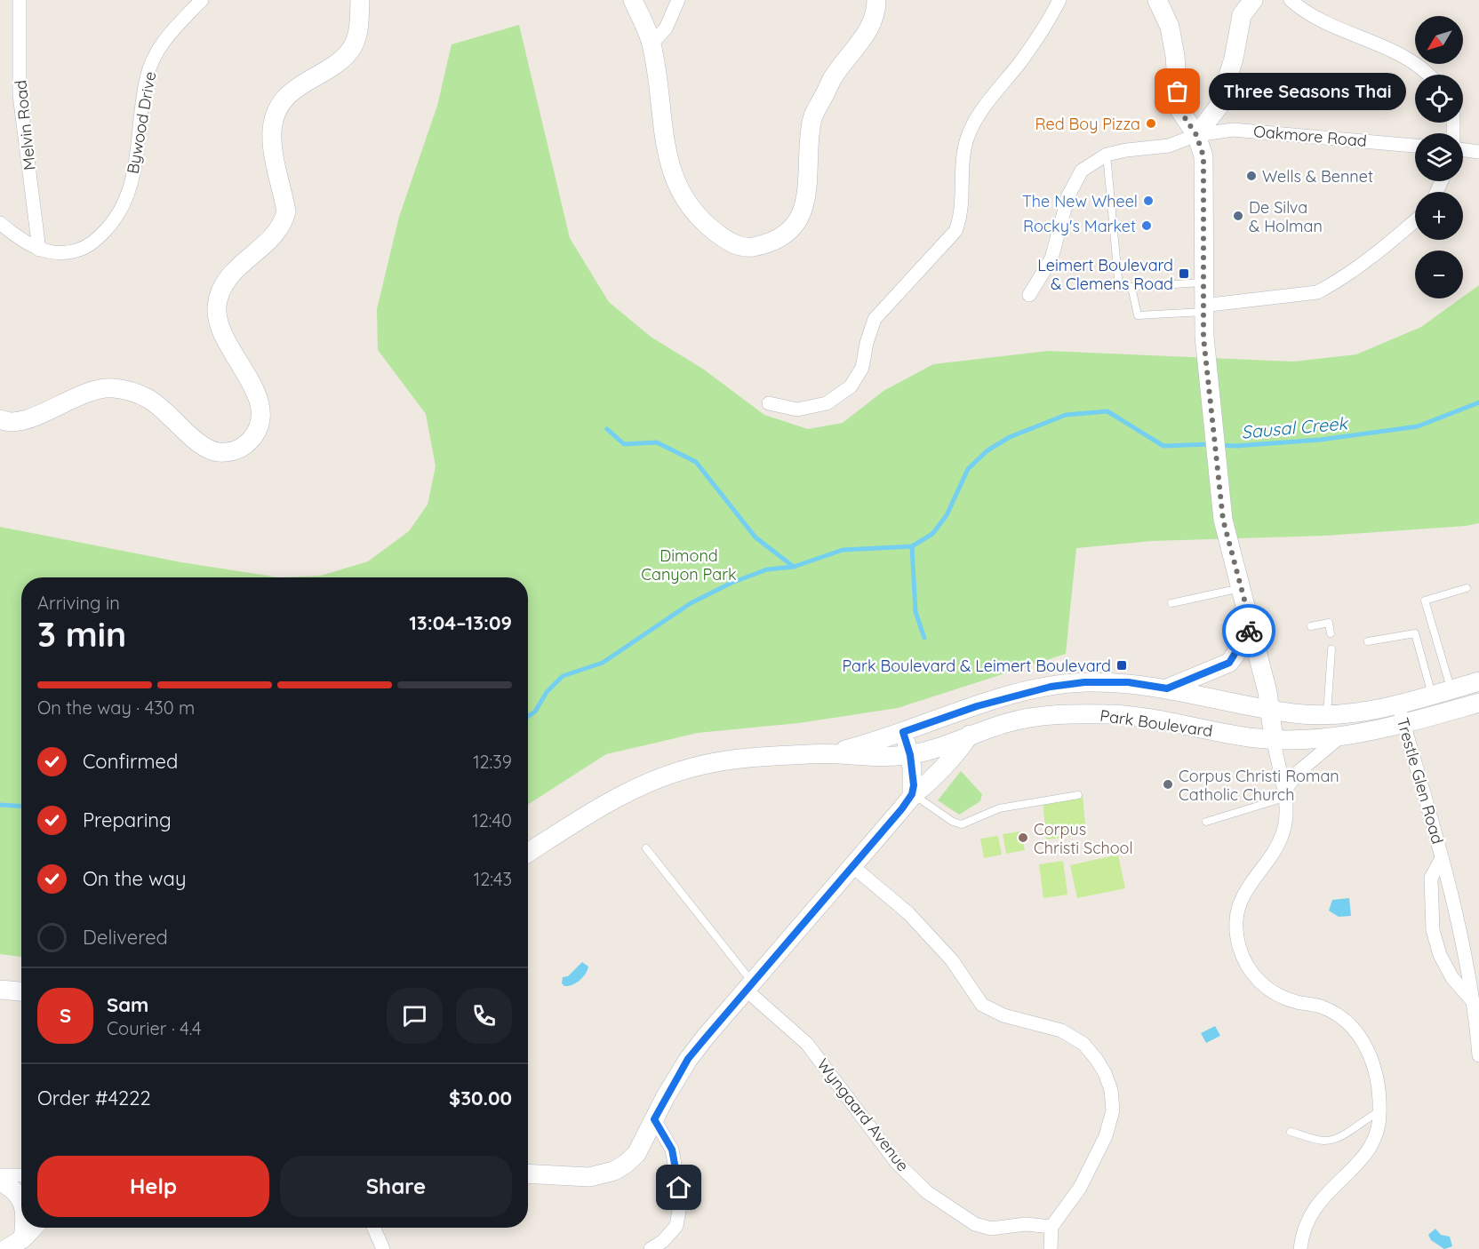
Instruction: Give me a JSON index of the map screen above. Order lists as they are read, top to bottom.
{
  "streets": {
    "street": [
      "Bywood Drive",
      "Melvin Road",
      "Oakmore Road",
      "Park Boulevard",
      "Trestle Glen Road",
      "Wyngaard Avenue"
    ]
  },
  "crossings": [
    ["Bywood Drive", "Melvin Road"],
    ["Park Boulevard", "Trestle Glen Road"]
  ],
  "water": ["Sausal Creek"],
  "parks": ["Dimond Canyon Park"],
  "places": {
    "other": [
      "Three Seasons Thai",
      "Red Boy Pizza",
      "Wells & Bennet",
      "The New Wheel",
      "De Silva & Holman",
      "Rocky's Market",
      "Corpus Christi Roman Catholic Church",
      "Corpus Christi School"
    ],
    "transit": ["Leimert Boulevard & Clemens Road", "Park Boulevard & Leimert Boulevard"]
  },
  "north": "bottom left",
  "page": {
    "map_buttons": ["+", "−"],
    "bubble": "Three Seasons Thai",
    "heading": ["3 min", "Arriving in", "13:04–13:09"],
    "panel": [
      "Sam",
      "Courier · 4.4",
      "Order #4222",
      "$30.00"
    ],
    "bar": "On the way · 430 m",
    "list": [
      ["Confirmed", "12:39"],
      ["Preparing", "12:40"],
      ["On the way", "12:43"],
      "Delivered"
    ],
    "round": "S",
    "buttons": ["Help", "Share"]
  }
}
